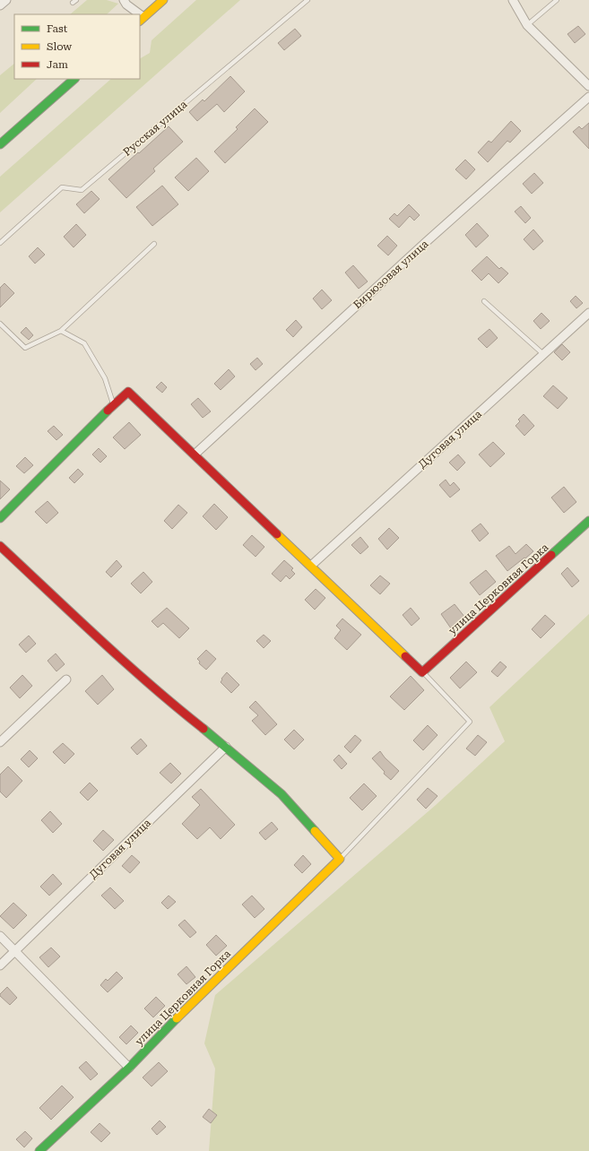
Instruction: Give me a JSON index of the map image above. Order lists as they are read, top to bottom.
{
  "streets": {
    "street": ["Бирюзовая улица", "Дуговая улица", "улица Церковная Горка"],
    "lane": ["Русская улица"]
  },
  "legend": ["Fast", "Slow", "Jam"]
}
